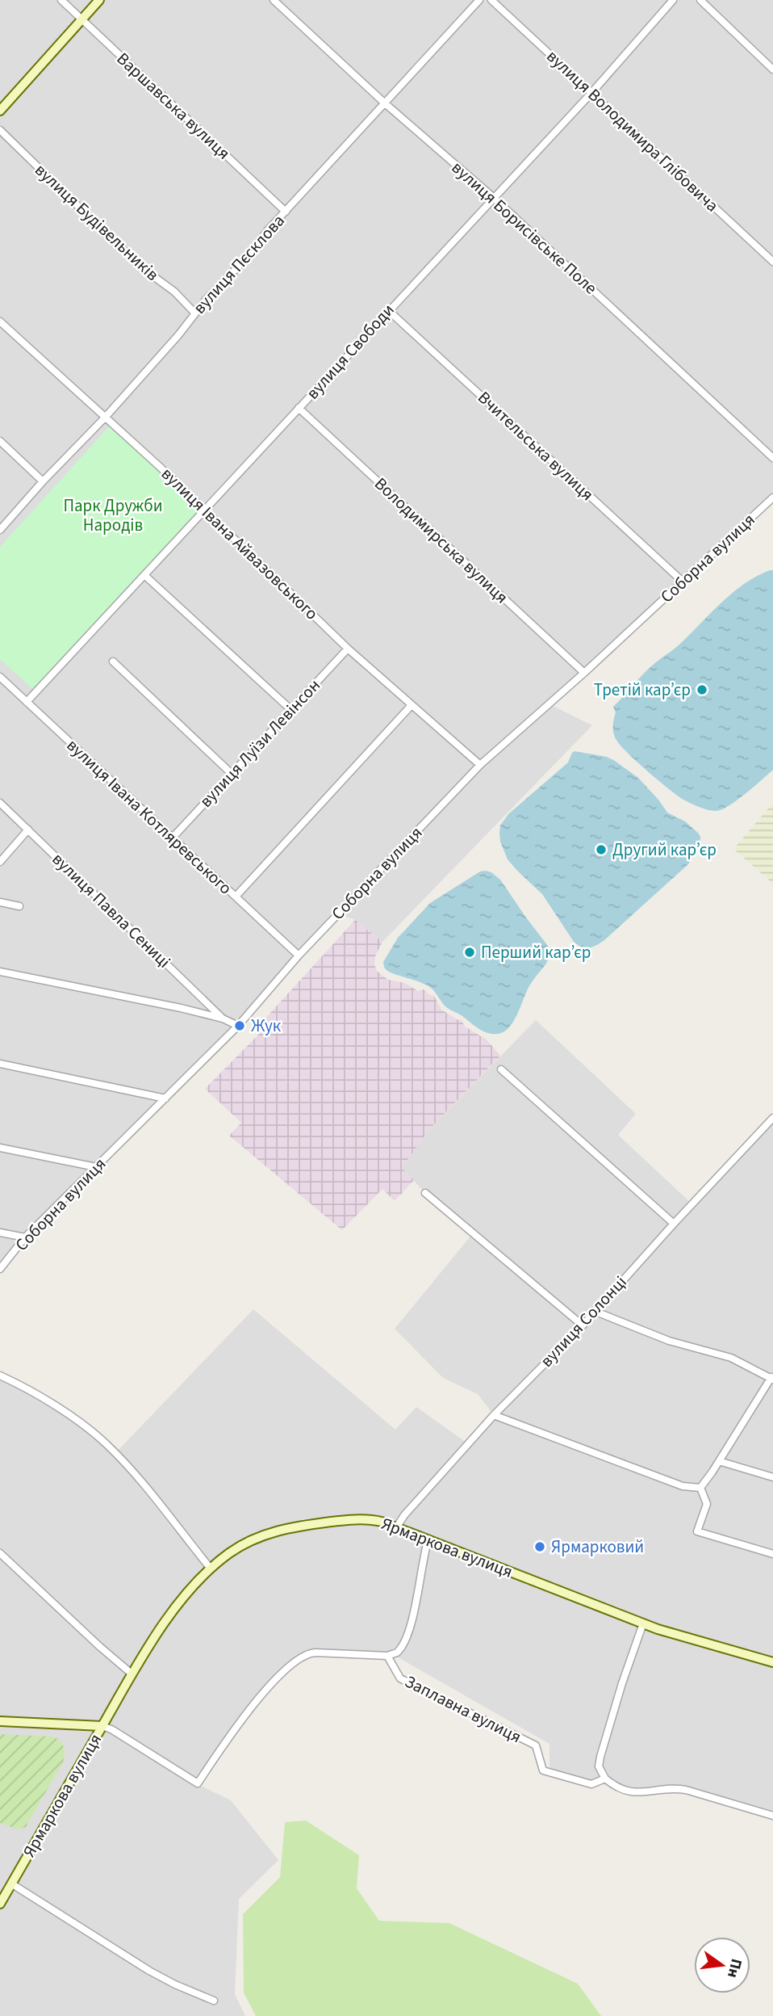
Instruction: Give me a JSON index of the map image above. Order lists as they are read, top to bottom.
{
  "streets": {
    "main road": ["Ярмаркова вулиця"],
    "street": [
      "Варшавська вулиця",
      "вулиця Володимира Глібовича",
      "вулиця Будівельників",
      "вулиця Борисівське Поле",
      "вулиця Пєсклова",
      "вулиця Свободи",
      "Вчительська вулиця",
      "Володимирська вулиця",
      "вулиця Івана Айвазовського",
      "Соборна вулиця",
      "вулиця Луїзи Левінсон",
      "вулиця Івана Котляревського",
      "вулиця Павла Сениці",
      "вулиця Солонці",
      "Заплавна вулиця"
    ]
  },
  "crossings": [
    ["Варшавська вулиця", "вулиця Пєсклова"],
    ["вулиця Володимира Глібовича", "вулиця Свободи"],
    ["вулиця Будівельників", "вулиця Пєсклова"],
    ["вулиця Борисівське Поле", "вулиця Пєсклова"],
    ["вулиця Борисівське Поле", "вулиця Свободи"],
    ["вулиця Пєсклова", "вулиця Івана Айвазовського"],
    ["вулиця Свободи", "Вчительська вулиця"],
    ["вулиця Свободи", "Володимирська вулиця"],
    ["вулиця Свободи", "вулиця Івана Айвазовського"],
    ["вулиця Свободи", "вулиця Івана Котляревського"],
    ["Вчительська вулиця", "Соборна вулиця"],
    ["Володимирська вулиця", "Соборна вулиця"],
    ["вулиця Івана Айвазовського", "Соборна вулиця"],
    ["вулиця Івана Айвазовського", "вулиця Луїзи Левінсон"],
    ["Соборна вулиця", "вулиця Івана Котляревського"],
    ["вулиця Луїзи Левінсон", "вулиця Івана Котляревського"],
    ["вулиця Солонці", "Ярмаркова вулиця"]
  ],
  "parks": ["Парк Дружби Народів"],
  "places": [
    "Третій кар’єр",
    "Другий кар’єр",
    "Перший кар’єр",
    "Жук",
    "Ярмарковий"
  ],
  "north": "right"
}
